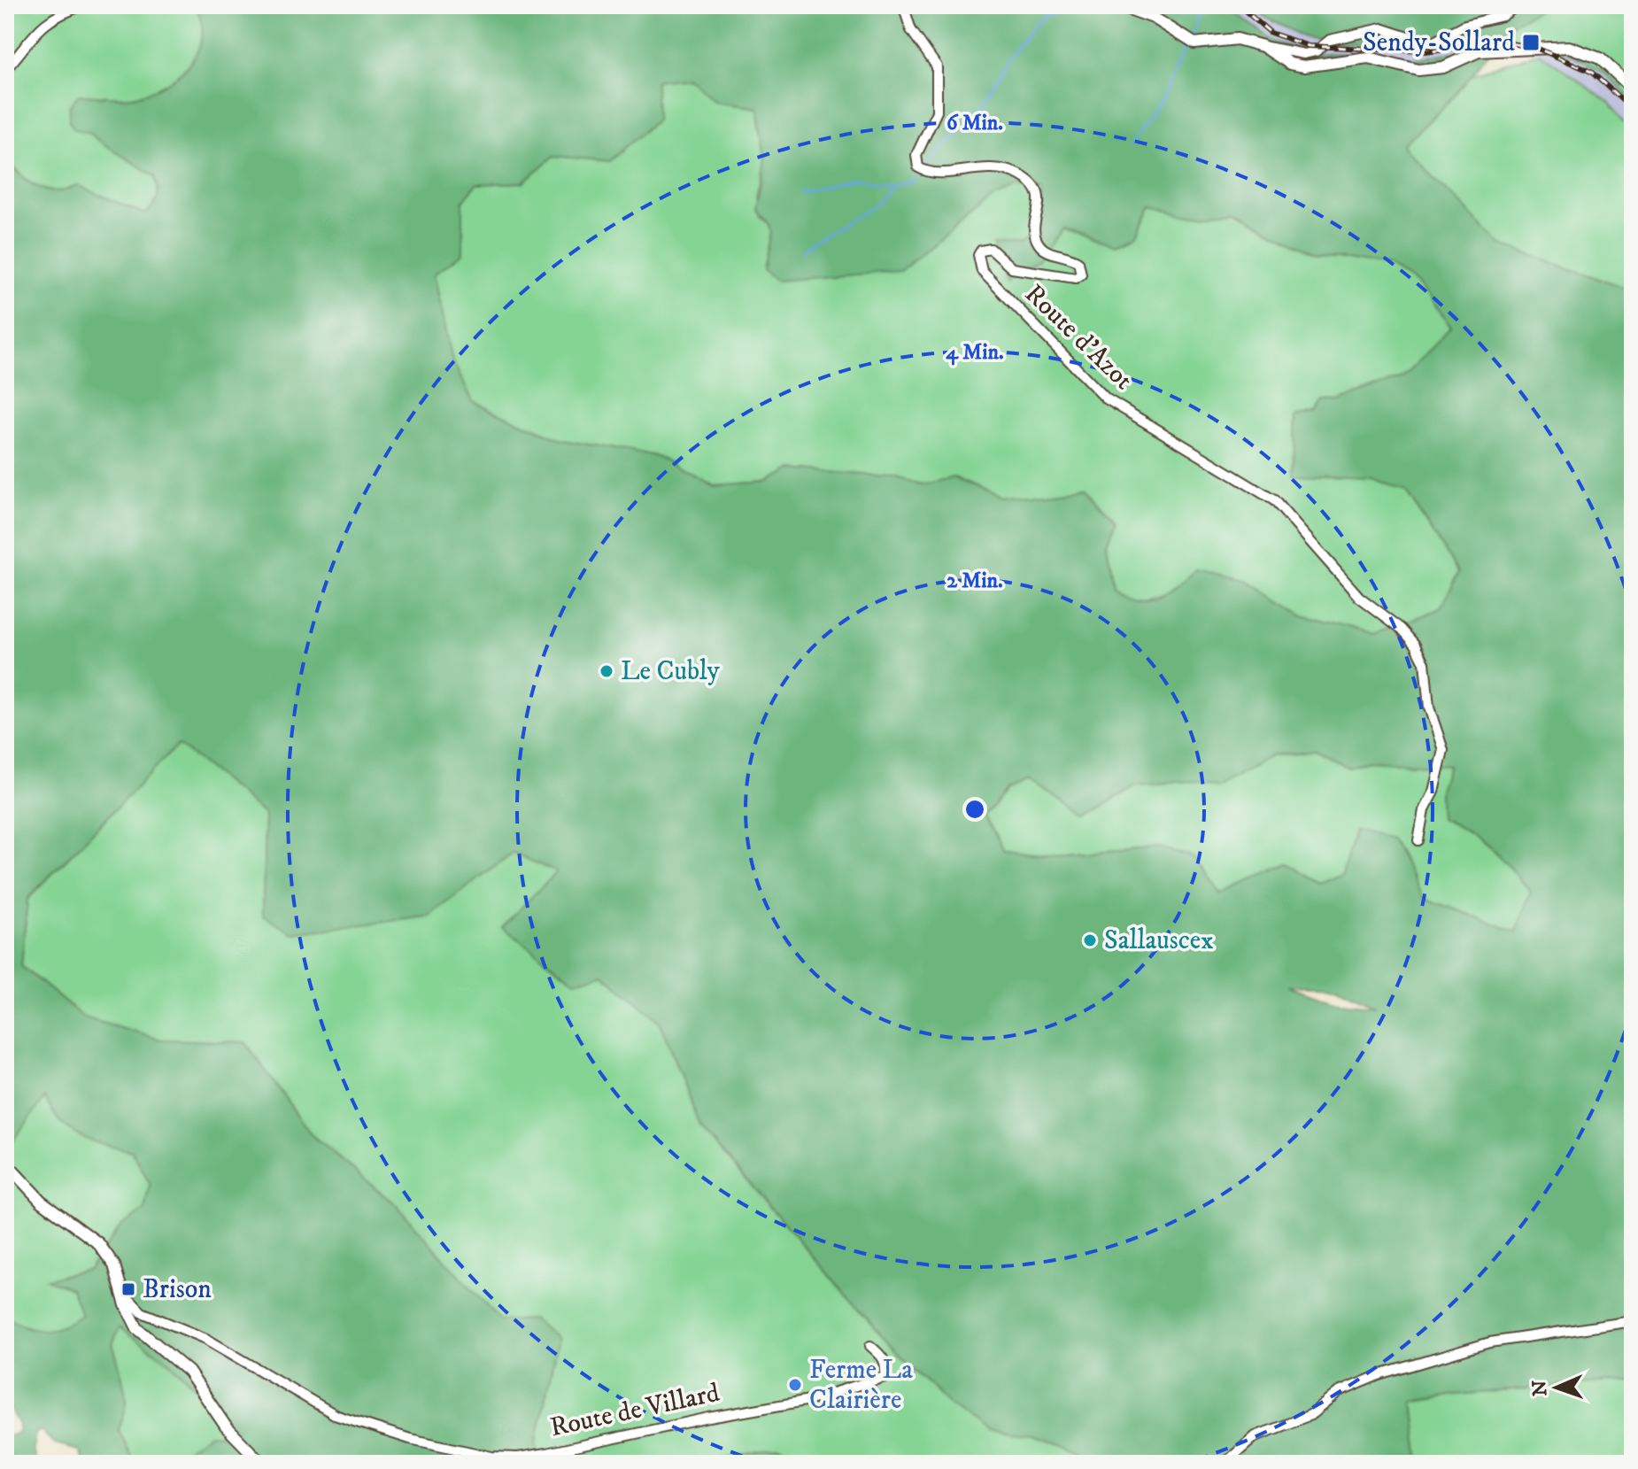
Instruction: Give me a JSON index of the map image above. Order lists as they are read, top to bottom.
{
  "streets": {
    "street": ["Route d'Azot", "Route de Villard"]
  },
  "places": {
    "transit": ["Sendy-Sollard", "Brison"],
    "other": ["Le Cubly", "Sallauscex", "Ferme La Clairière"]
  },
  "north": "left",
  "rings": ["6 Min.", "4 Min.", "2 Min."]
}
